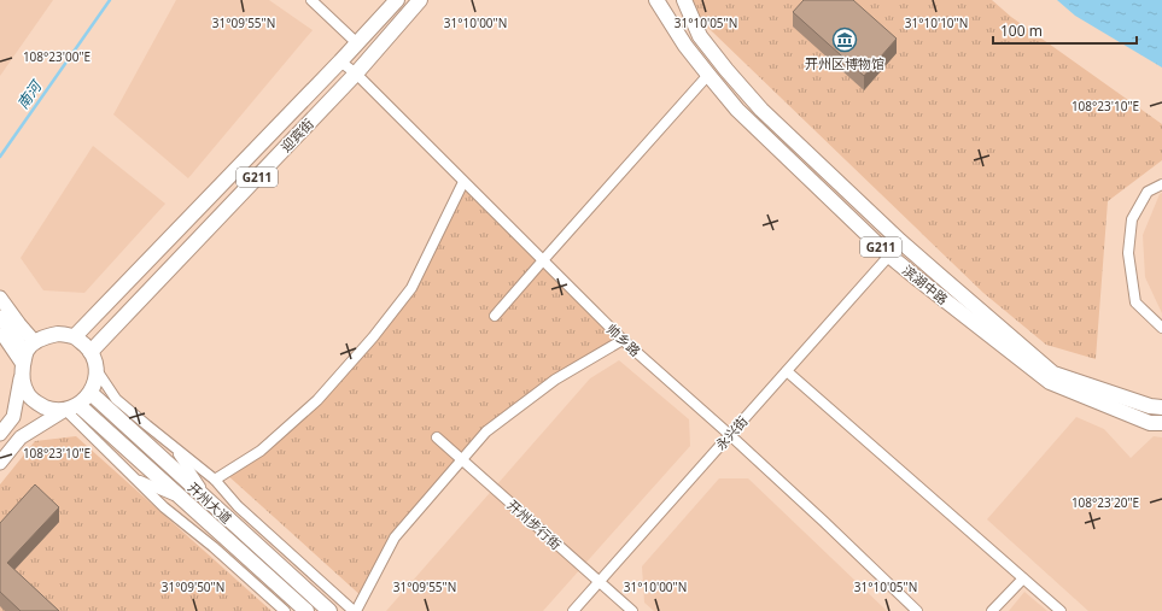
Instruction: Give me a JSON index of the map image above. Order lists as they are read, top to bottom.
{
  "streets": {
    "highway": [
      "迎宾街",
      "G211",
      "滨湖中路",
      "开州大道"
    ],
    "street": ["帅乡路", "永兴街", "开州步行街"]
  },
  "crossings": [
    ["迎宾街", "帅乡路"],
    ["迎宾街", "开州大道"],
    ["滨湖中路", "永兴街"],
    ["帅乡路", "永兴街"],
    ["永兴街", "开州步行街"]
  ],
  "water": ["南河"],
  "places": {
    "museum": ["开州区博物馆"]
  },
  "scale_bar": "100 m",
  "coordinates": [
    "31°09'55\"N",
    "31°10'00\"N",
    "31°10'05\"N",
    "31°10'10\"N",
    "108°23'00\"E",
    "108°23'10\"E",
    "108°23'20\"E",
    "31°09'50\"N"
  ]
}
